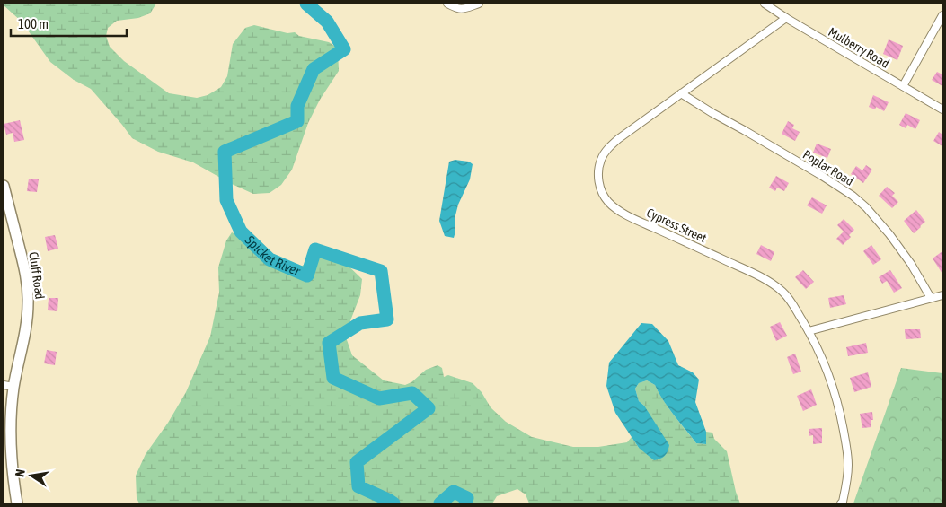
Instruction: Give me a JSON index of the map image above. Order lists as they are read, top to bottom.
{
  "streets": {
    "street": [
      "Mulberry Road",
      "Poplar Road",
      "Cypress Street",
      "Cluff Road"
    ]
  },
  "crossings": [
    ["Mulberry Road", "Cypress Street"],
    ["Poplar Road", "Cypress Street"]
  ],
  "water": ["Spicket River"],
  "scale_bar": "100 m",
  "north": "left"
}
